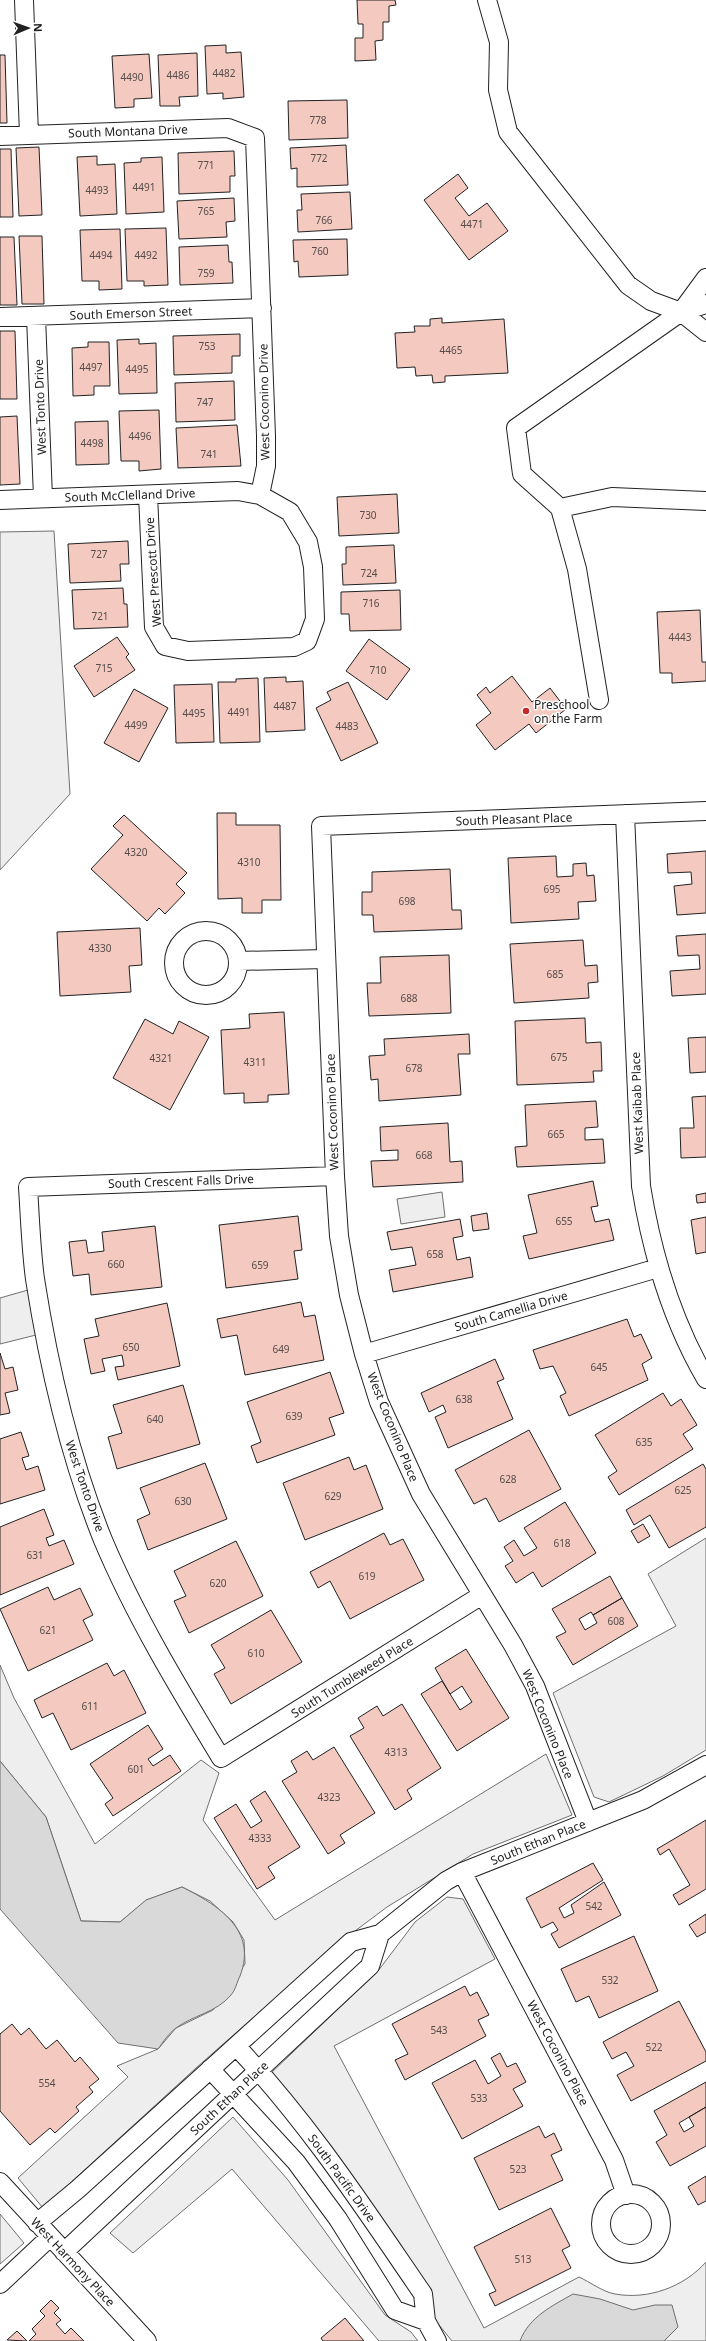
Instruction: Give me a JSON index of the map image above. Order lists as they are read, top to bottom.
{
  "streets": {
    "street": [
      "South Montana Drive",
      "South Emerson Street",
      "West Coconino Drive",
      "West Tonto Drive",
      "South McClelland Drive",
      "West Prescott Drive",
      "South Pleasant Place",
      "West Kaibab Place",
      "West Coconino Place",
      "South Crescent Falls Drive",
      "South Camellia Drive",
      "South Tumbleweed Place",
      "South Ethan Place",
      "South Pacific Drive",
      "West Harmony Place"
    ]
  },
  "crossings": [
    ["South Montana Drive", "West Coconino Drive"],
    ["South Emerson Street", "West Coconino Drive"],
    ["South Emerson Street", "West Tonto Drive"],
    ["West Coconino Drive", "South McClelland Drive"],
    ["West Coconino Drive", "West Prescott Drive"],
    ["West Tonto Drive", "South McClelland Drive"],
    ["West Tonto Drive", "South Crescent Falls Drive"],
    ["West Tonto Drive", "South Tumbleweed Place"],
    ["South McClelland Drive", "West Prescott Drive"],
    ["South Pleasant Place", "West Kaibab Place"],
    ["South Pleasant Place", "West Coconino Place"],
    ["West Kaibab Place", "South Camellia Drive"],
    ["West Coconino Place", "South Crescent Falls Drive"],
    ["West Coconino Place", "South Camellia Drive"],
    ["West Coconino Place", "South Tumbleweed Place"],
    ["West Coconino Place", "South Ethan Place"],
    ["South Ethan Place", "South Pacific Drive"],
    ["South Ethan Place", "West Harmony Place"]
  ],
  "places": ["Preschool on the Farm"],
  "house_numbers": [
    "4482",
    "4486",
    "4490",
    "778",
    "772",
    "771",
    "4491",
    "4493",
    "765",
    "766",
    "4471",
    "760",
    "4494",
    "4492",
    "759",
    "753",
    "4465",
    "4497",
    "4495",
    "747",
    "4496",
    "4498",
    "741",
    "730",
    "727",
    "724",
    "716",
    "721",
    "4443",
    "715",
    "710",
    "4487",
    "4491",
    "4495",
    "4499",
    "4483",
    "4320",
    "4310",
    "695",
    "698",
    "4330",
    "685",
    "688",
    "675",
    "4321",
    "4311",
    "678",
    "665",
    "668",
    "655",
    "658",
    "660",
    "659",
    "650",
    "649",
    "645",
    "638",
    "639",
    "640",
    "635",
    "628",
    "625",
    "629",
    "630",
    "618",
    "631",
    "619",
    "620",
    "608",
    "621",
    "610",
    "611",
    "4313",
    "601",
    "4323",
    "4333",
    "542",
    "532",
    "543",
    "522",
    "554",
    "533",
    "523",
    "513"
  ],
  "north": "right"
}
